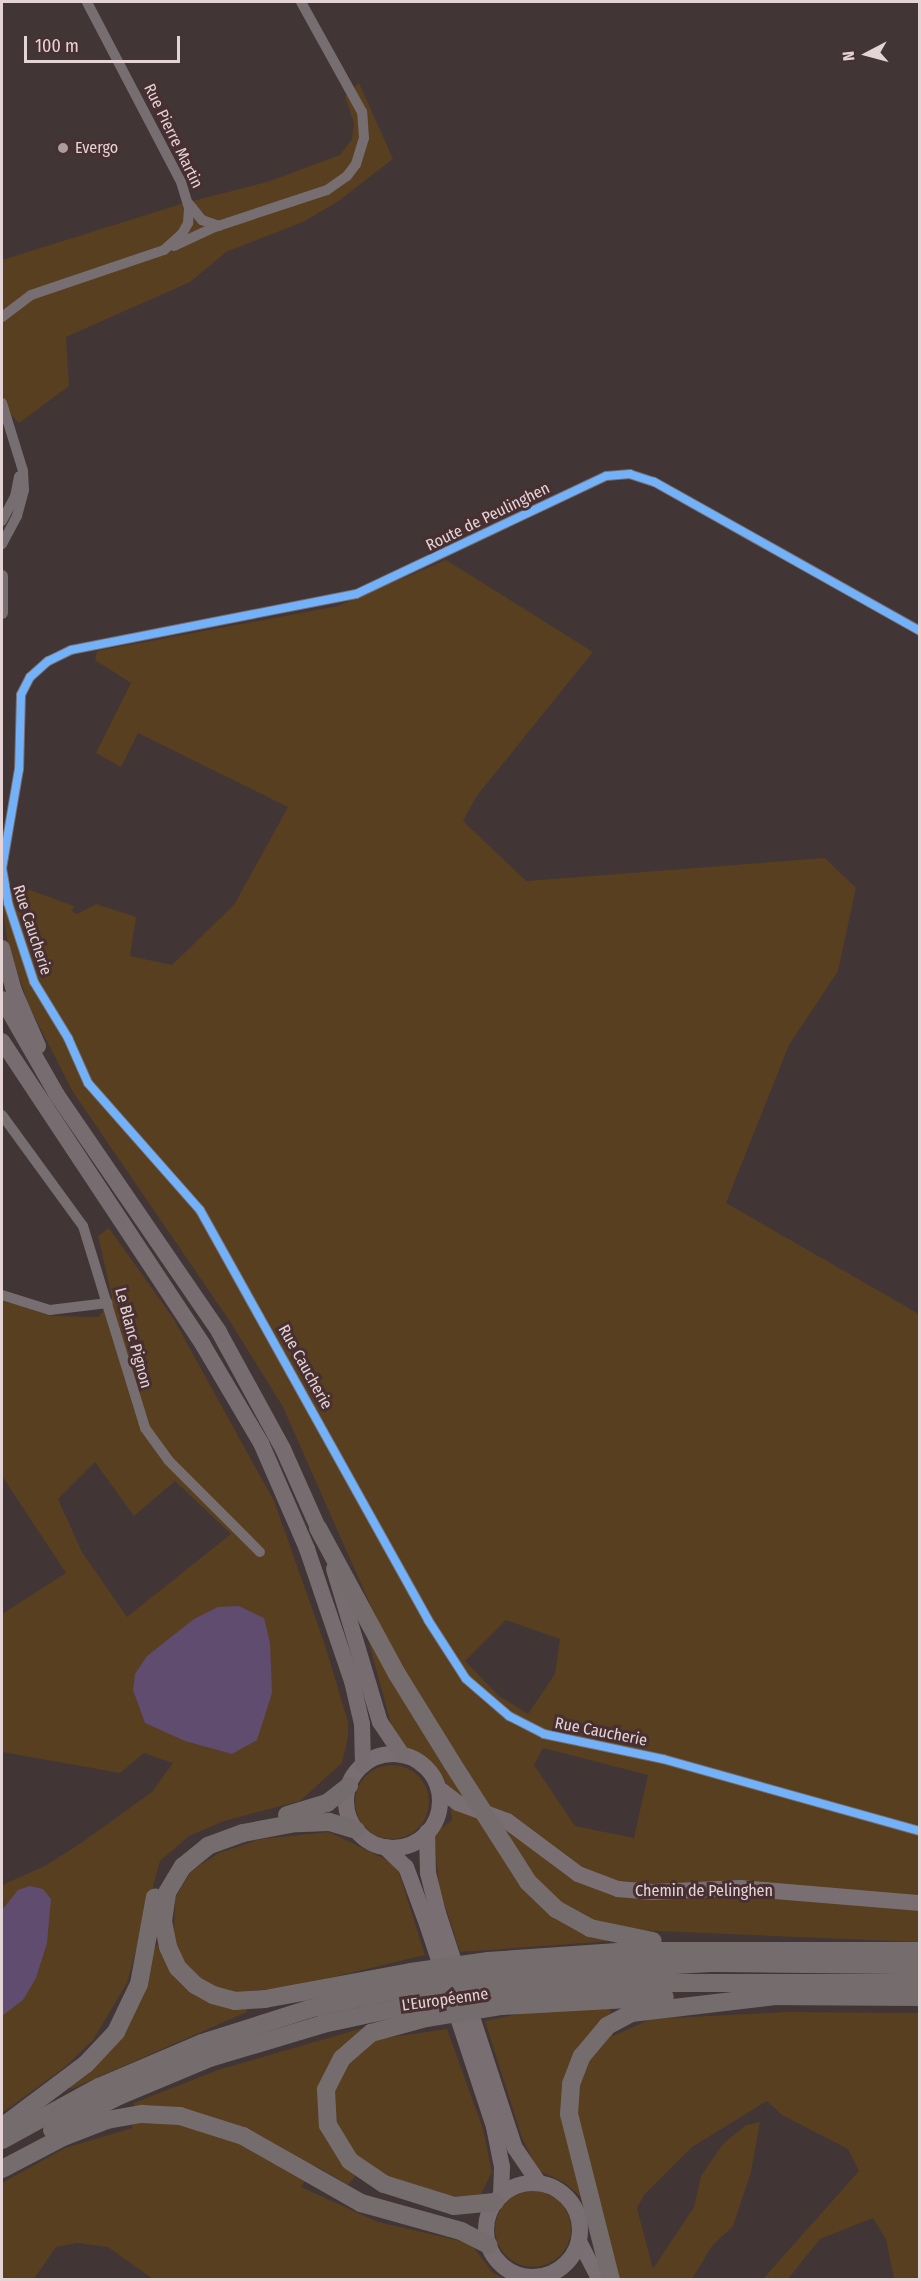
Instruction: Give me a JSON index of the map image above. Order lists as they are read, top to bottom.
{
  "streets": {
    "highway": ["L'Européenne"],
    "main road": ["Chemin de Pelinghen"],
    "street": [
      "Rue Pierre Martin",
      "Route de Peulinghen",
      "Rue Caucherie",
      "Le Blanc Pignon"
    ]
  },
  "crossings": [
    ["Route de Peulinghen", "Rue Caucherie"]
  ],
  "places": ["Evergo"],
  "scale_bar": "100 m",
  "north": "left"
}
